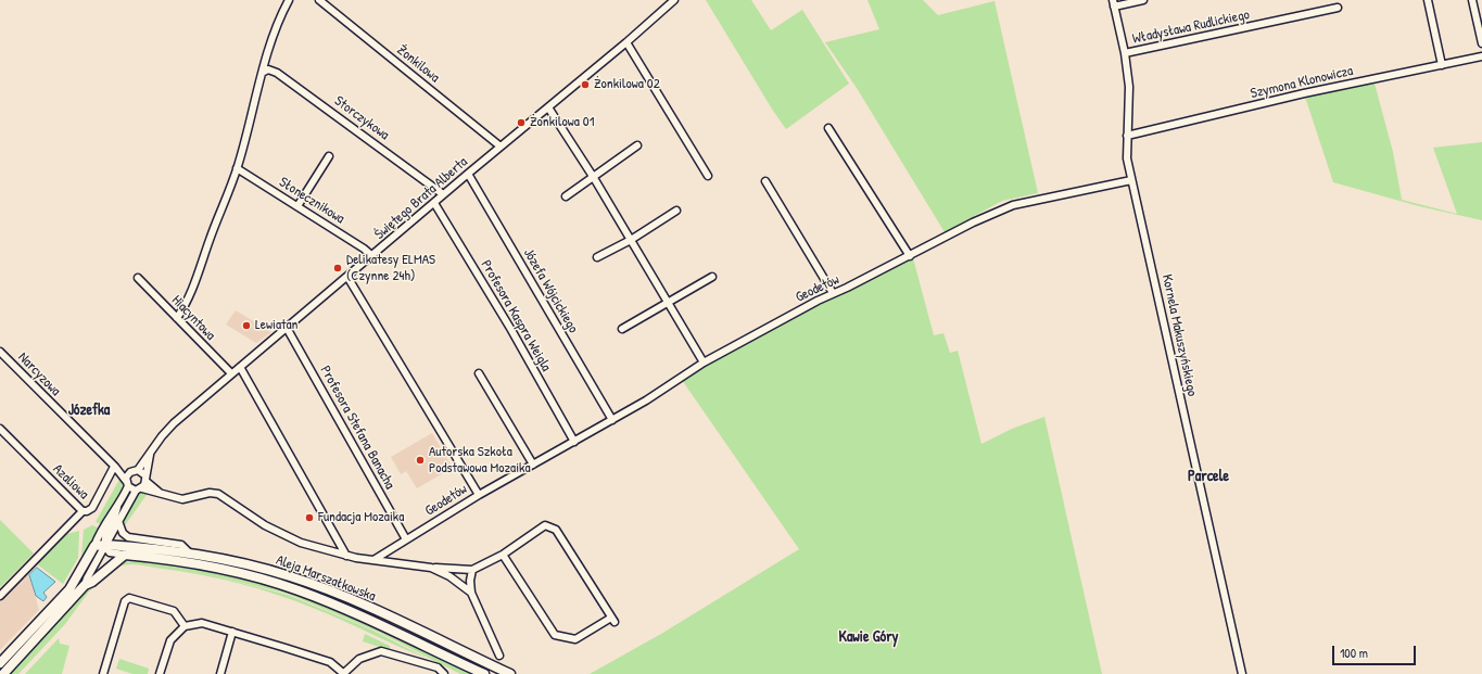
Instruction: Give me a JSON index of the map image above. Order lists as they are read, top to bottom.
{
  "streets": {
    "main road": ["Aleja Marszałkowska"],
    "street": [
      "Władysława Rudlickiego",
      "Żonkilowa",
      "Szymona Klonowicza",
      "Storczykowa",
      "Świętego Brata Alberta",
      "Słonecznikowa",
      "Geodetów",
      "Józefa Wójcickiego",
      "Profesora Kaspra Weigla",
      "Hiacyntowa",
      "Kornela Makuszyńskiego",
      "Narcyzowa",
      "Profesora Stefana Banacha",
      "Azaliowa"
    ]
  },
  "crossings": [
    ["Władysława Rudlickiego", "Kornela Makuszyńskiego"],
    ["Żonkilowa", "Świętego Brata Alberta"],
    ["Szymona Klonowicza", "Kornela Makuszyńskiego"],
    ["Storczykowa", "Świętego Brata Alberta"],
    ["Świętego Brata Alberta", "Słonecznikowa"],
    ["Świętego Brata Alberta", "Józefa Wójcickiego"],
    ["Świętego Brata Alberta", "Profesora Kaspra Weigla"],
    ["Świętego Brata Alberta", "Hiacyntowa"],
    ["Świętego Brata Alberta", "Profesora Stefana Banacha"],
    ["Świętego Brata Alberta", "Aleja Marszałkowska"],
    ["Geodetów", "Józefa Wójcickiego"],
    ["Geodetów", "Profesora Kaspra Weigla"],
    ["Geodetów", "Kornela Makuszyńskiego"],
    ["Geodetów", "Profesora Stefana Banacha"],
    ["Narcyzowa", "Azaliowa"]
  ],
  "districts": ["Józefka", "Parcele", "Kawie Góry"],
  "places": [
    "Żonkilowa 02",
    "Żonkilowa 01",
    "Delikatesy ELMAS (Czynne 24h)",
    "Lewiatan",
    "Autorska Szkoła Podstawowa Mozaika",
    "Fundacja Mozaika"
  ],
  "scale_bar": "100 m"
}
